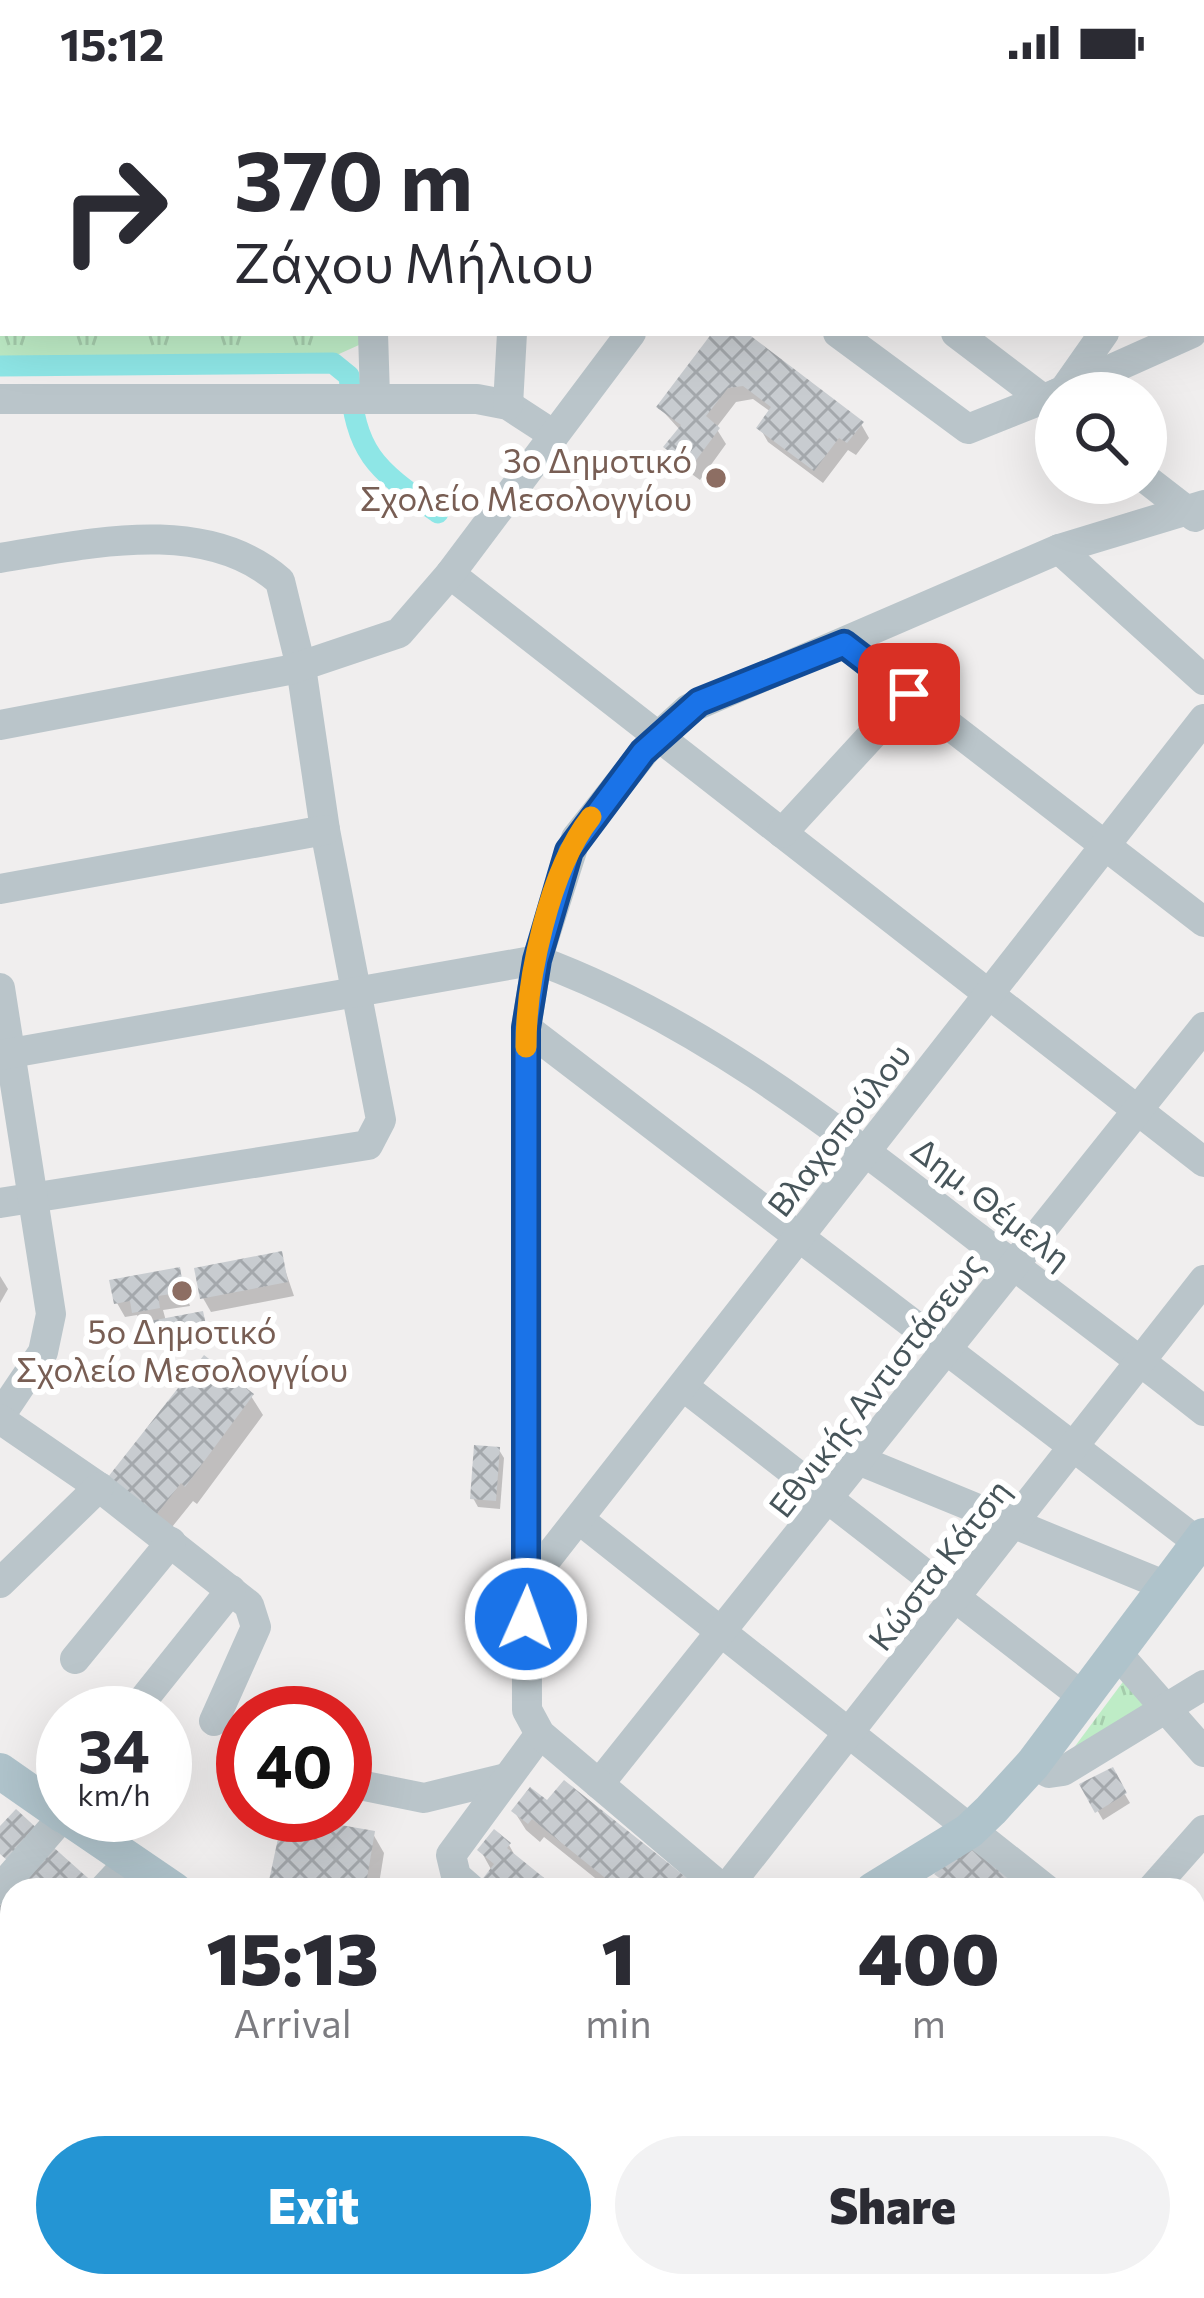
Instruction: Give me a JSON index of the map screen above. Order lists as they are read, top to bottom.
{
  "streets": {
    "street": [
      "Βλαχοπούλου",
      "Δημ. Θέμελη",
      "Εθνικής Αντιστάσεως",
      "Κώστα Κάτση"
    ]
  },
  "crossings": [
    ["Βλαχοπούλου", "Δημ. Θέμελη"],
    ["Δημ. Θέμελη", "Εθνικής Αντιστάσεως"],
    ["Δημ. Θέμελη", "Κώστα Κάτση"]
  ],
  "places": ["3ο Δημοτικό Σχολείο Μεσολογγίου", "5ο Δημοτικό Σχολείο Μεσολογγίου"],
  "page": {
    "status": "15:12",
    "turn": ["370 m", "Ζάχου Μήλιου"],
    "speed": "34 km/h",
    "limit": "40",
    "eta": [
      "15:13",
      "Arrival",
      "1",
      "min",
      "400",
      "m"
    ],
    "buttons": ["Exit", "Share"]
  }
}
